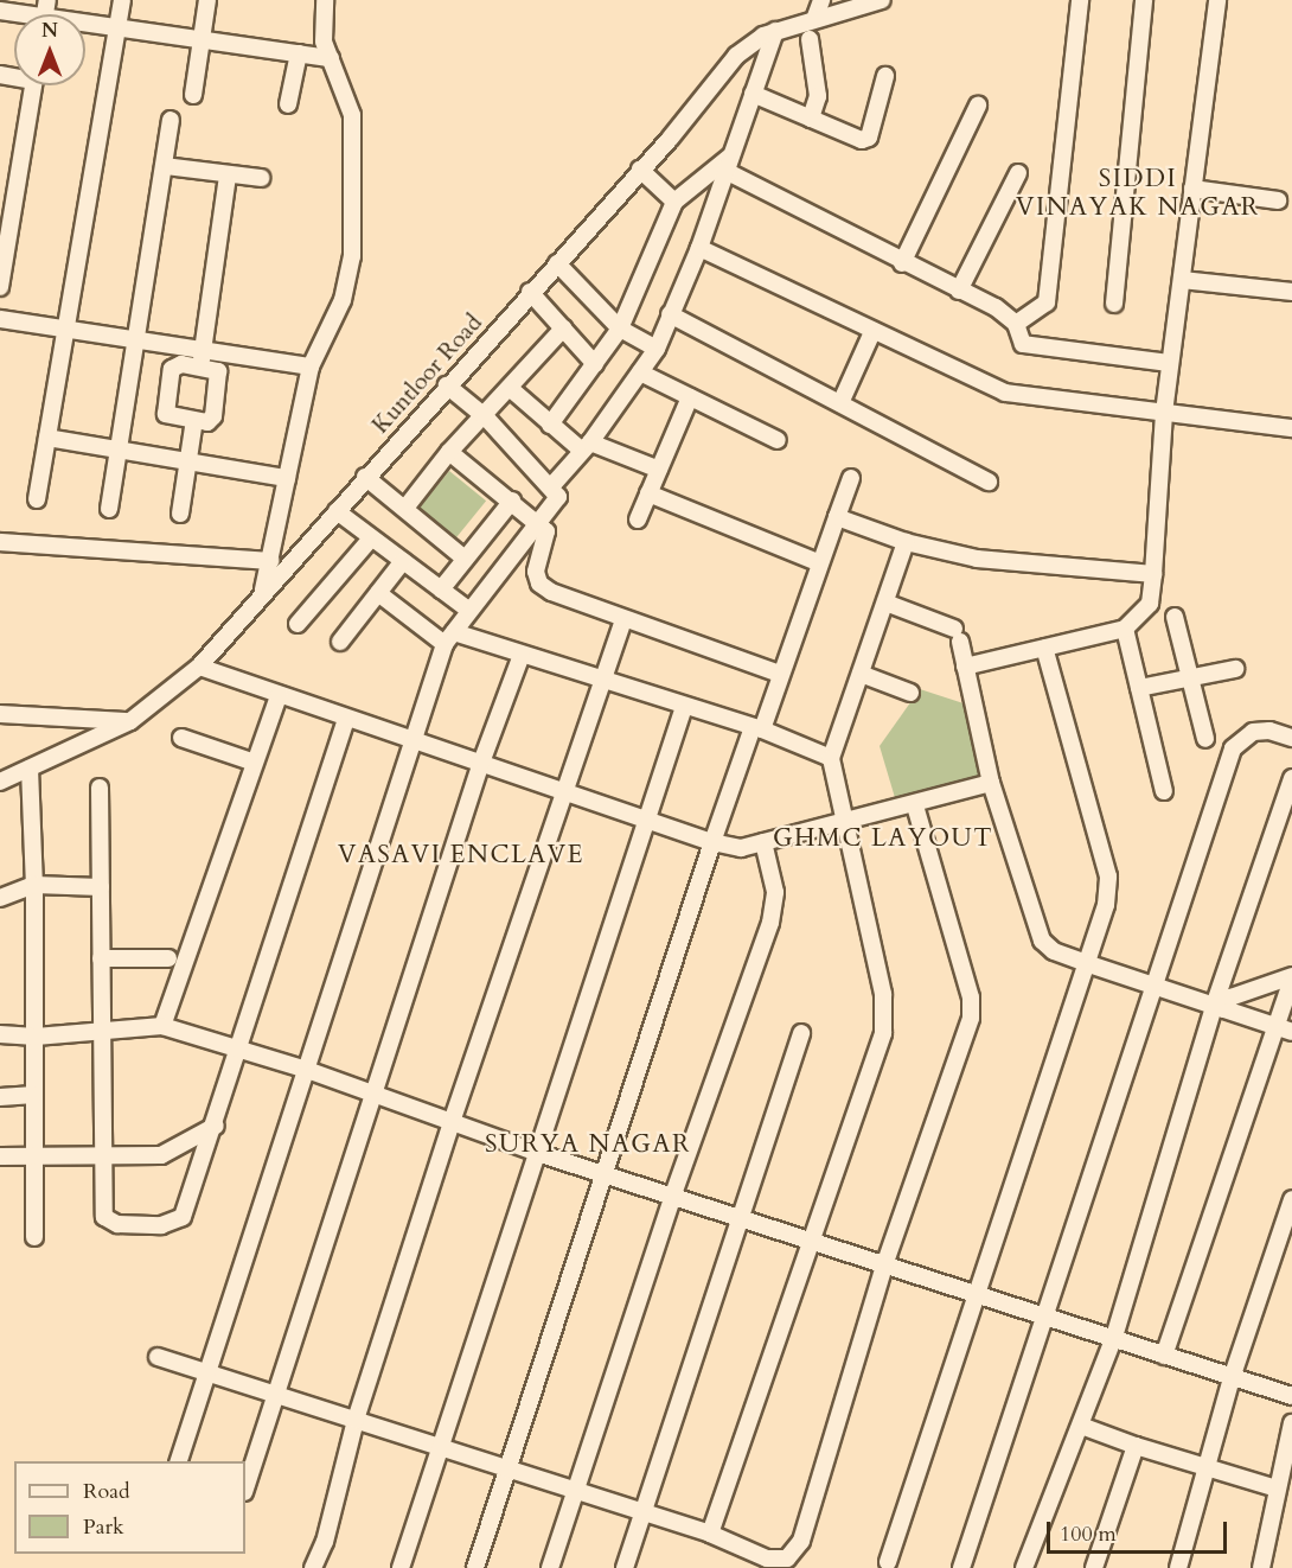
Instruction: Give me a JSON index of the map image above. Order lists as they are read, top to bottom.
{
  "streets": {
    "street": ["Kuntloor Road"]
  },
  "districts": [
    "SIDDI VINAYAK NAGAR",
    "GHMC LAYOUT",
    "VASAVI ENCLAVE",
    "SURYA NAGAR"
  ],
  "legend": ["Road", "Park"],
  "scale_bar": "100 m",
  "north": "top"
}
